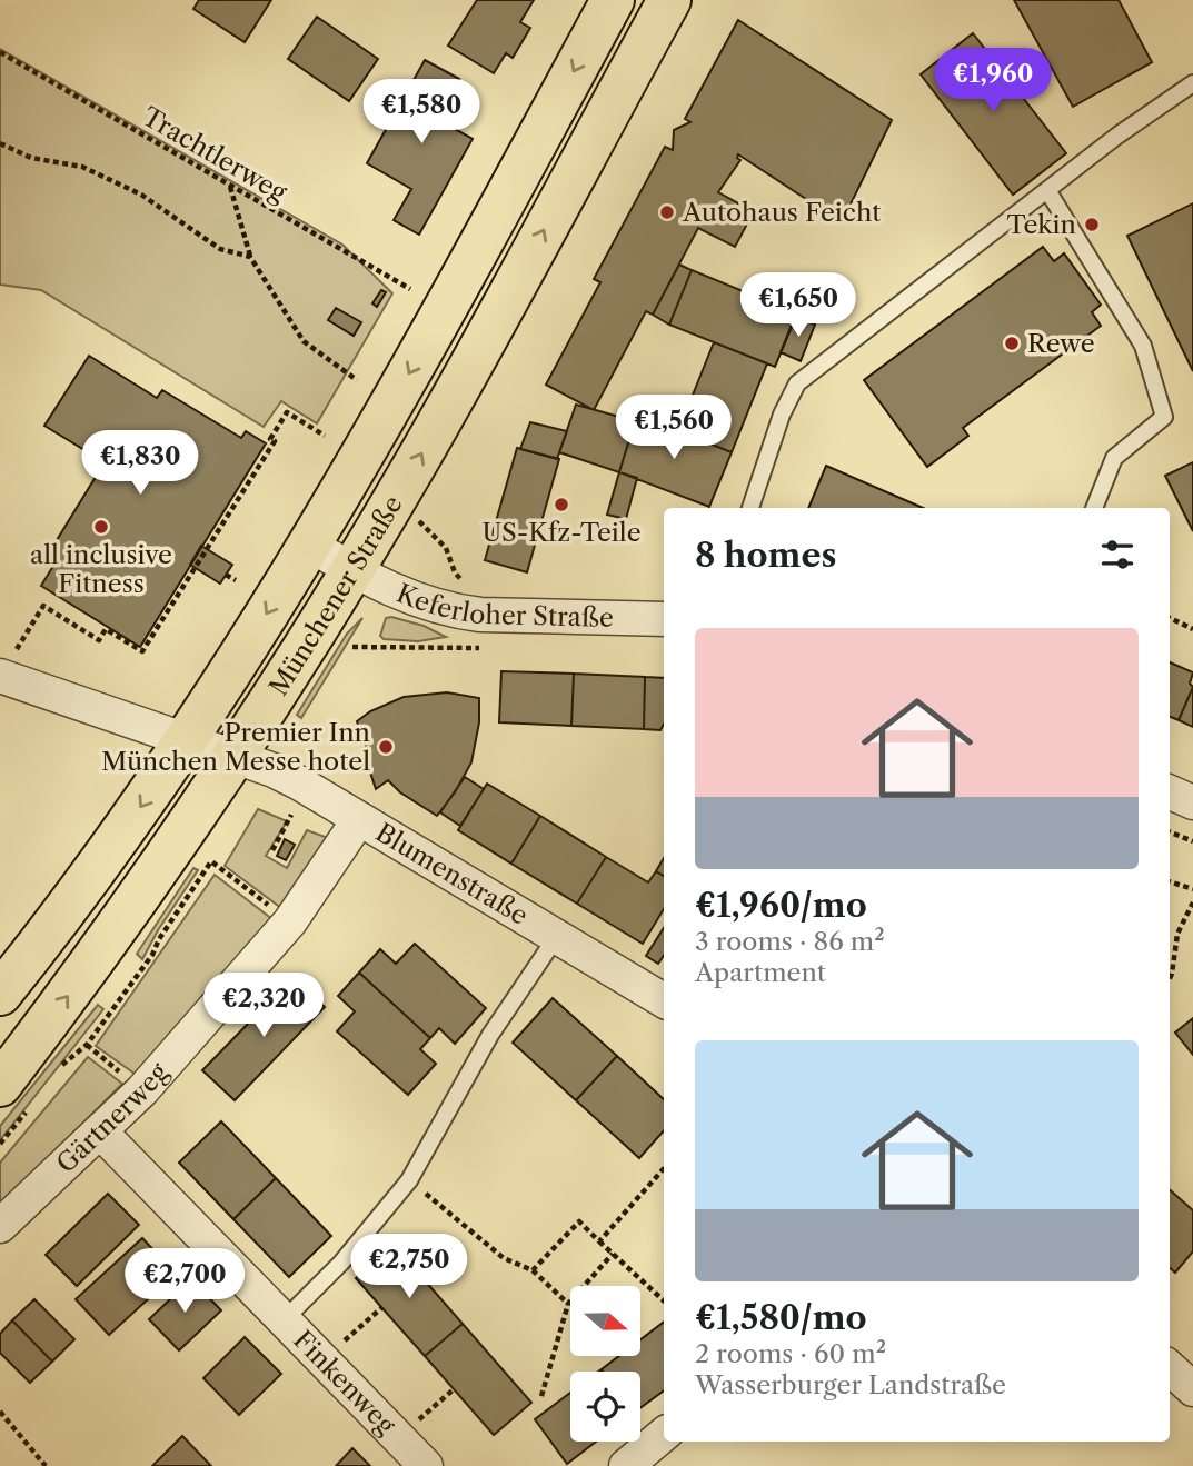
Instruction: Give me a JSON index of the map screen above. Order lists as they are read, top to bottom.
{
  "streets": {
    "main road": ["Münchener Straße"],
    "street": [
      "Keferloher Straße",
      "Blumenstraße",
      "Gärtnerweg",
      "Finkenweg"
    ],
    "path": ["Trachtlerweg"]
  },
  "crossings": [
    ["Trachtlerweg", "Münchener Straße"],
    ["Münchener Straße", "Keferloher Straße"],
    ["Münchener Straße", "Blumenstraße"],
    ["Blumenstraße", "Gärtnerweg"],
    ["Gärtnerweg", "Finkenweg"]
  ],
  "places": [
    "Autohaus Feicht",
    "Tekin",
    "Rewe",
    "US-Kfz-Teile",
    "all inclusive Fitness",
    "Premier Inn München Messe hotel"
  ],
  "north": "right",
  "page": {
    "price": [
      "€1,960",
      "€1,580",
      "€1,650",
      "€1,560",
      "€1,830",
      "€2,320",
      "€2,750",
      "€2,700"
    ],
    "heading": "8 homes",
    "list": [
      {
        "name": "€1,960/mo",
        "note": "3 rooms · 86 m² · Apartment"
      },
      {
        "name": "€1,580/mo",
        "note": "2 rooms · 60 m² · Wasserburger Landstraße"
      }
    ]
  }
}
